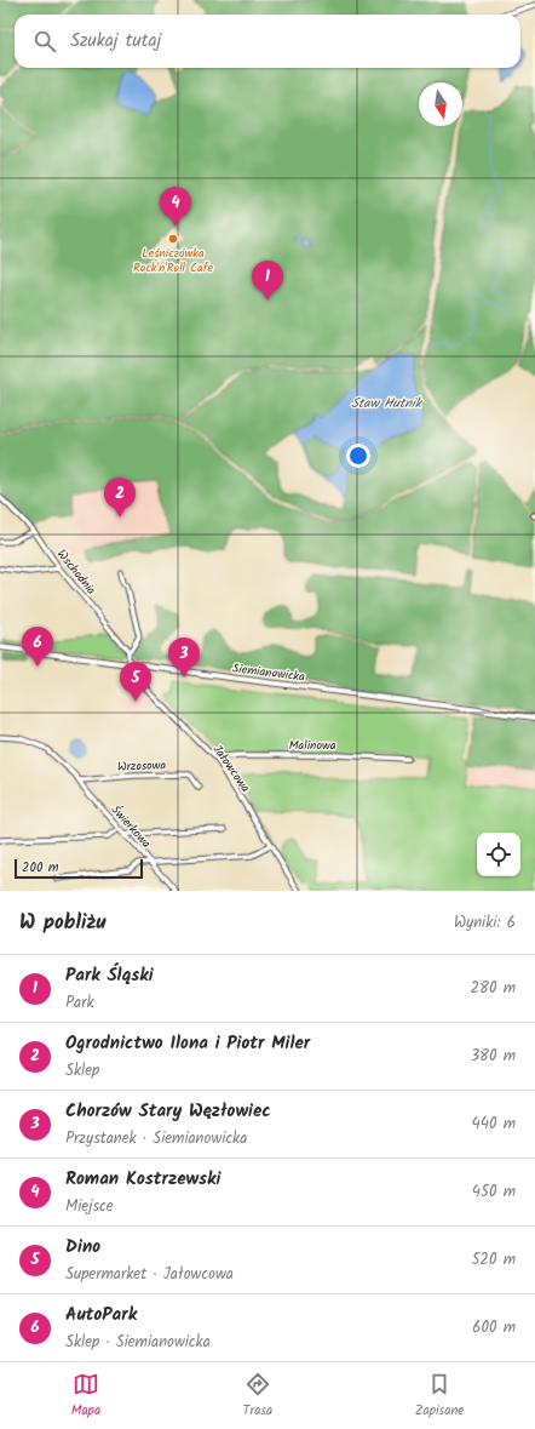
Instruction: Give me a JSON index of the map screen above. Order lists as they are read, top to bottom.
{
  "streets": {
    "street": [
      "Wschodnia",
      "Siemianowicka",
      "Malinowa",
      "Wrzosowa",
      "Jałowcowa",
      "Świerkowa"
    ]
  },
  "crossings": [
    ["Siemianowicka", "Jałowcowa"],
    ["Malinowa", "Jałowcowa"],
    ["Wrzosowa", "Świerkowa"],
    ["Jałowcowa", "Świerkowa"]
  ],
  "water": ["Staw Hutnik"],
  "places": ["Leśniczówka Rock'n'Roll Cafe"],
  "scale_bar": "200 m",
  "north": "bottom",
  "page": {
    "search": "Szukaj tutaj",
    "pins": [
      "4",
      "1",
      "2",
      "6",
      "3",
      "5"
    ],
    "scale": "200 m",
    "heading": ["W pobliżu", "Wyniki: 6"],
    "list": [
      {
        "mark": "1",
        "name": "Park Śląski",
        "note": "Park",
        "value": "280 m"
      },
      {
        "mark": "2",
        "name": "Ogrodnictwo Ilona i Piotr Miler",
        "note": "Sklep",
        "value": "380 m"
      },
      {
        "mark": "3",
        "name": "Chorzów Stary Węzłowiec",
        "note": "Przystanek · Siemianowicka",
        "value": "440 m"
      },
      {
        "mark": "4",
        "name": "Roman Kostrzewski",
        "note": "Miejsce",
        "value": "450 m"
      },
      {
        "mark": "5",
        "name": "Dino",
        "note": "Supermarket · Jałowcowa",
        "value": "520 m"
      },
      {
        "mark": "6",
        "name": "AutoPark",
        "note": "Sklep · Siemianowicka",
        "value": "600 m"
      }
    ],
    "nav": ["Mapa", "Trasa", "Zapisane"]
  }
}
